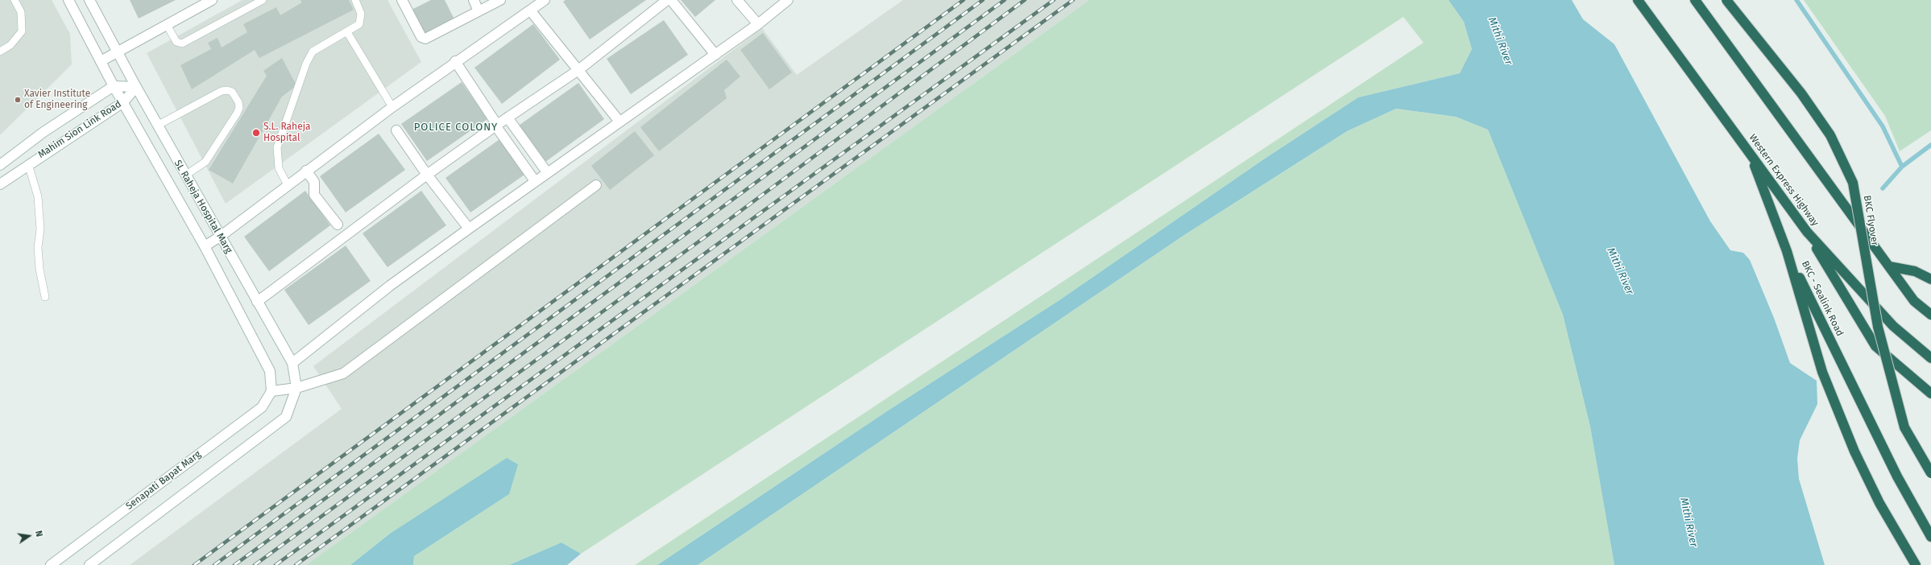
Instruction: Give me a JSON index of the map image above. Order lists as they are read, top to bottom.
{
  "streets": {
    "highway": ["Western Express Highway", "BKC Flyover", "BKC - Sealink Road"],
    "street": ["Mahim Sion Link Road", "SL Raheja Hospital Marg", "Senapati Bapat Marg"]
  },
  "crossings": [
    ["Mahim Sion Link Road", "SL Raheja Hospital Marg"],
    ["SL Raheja Hospital Marg", "Senapati Bapat Marg"]
  ],
  "districts": ["POLICE COLONY"],
  "water": ["Mithi River"],
  "places": ["Xavier Institute of Engineering", "S.L. Raheja Hospital"],
  "north": "right"
}
